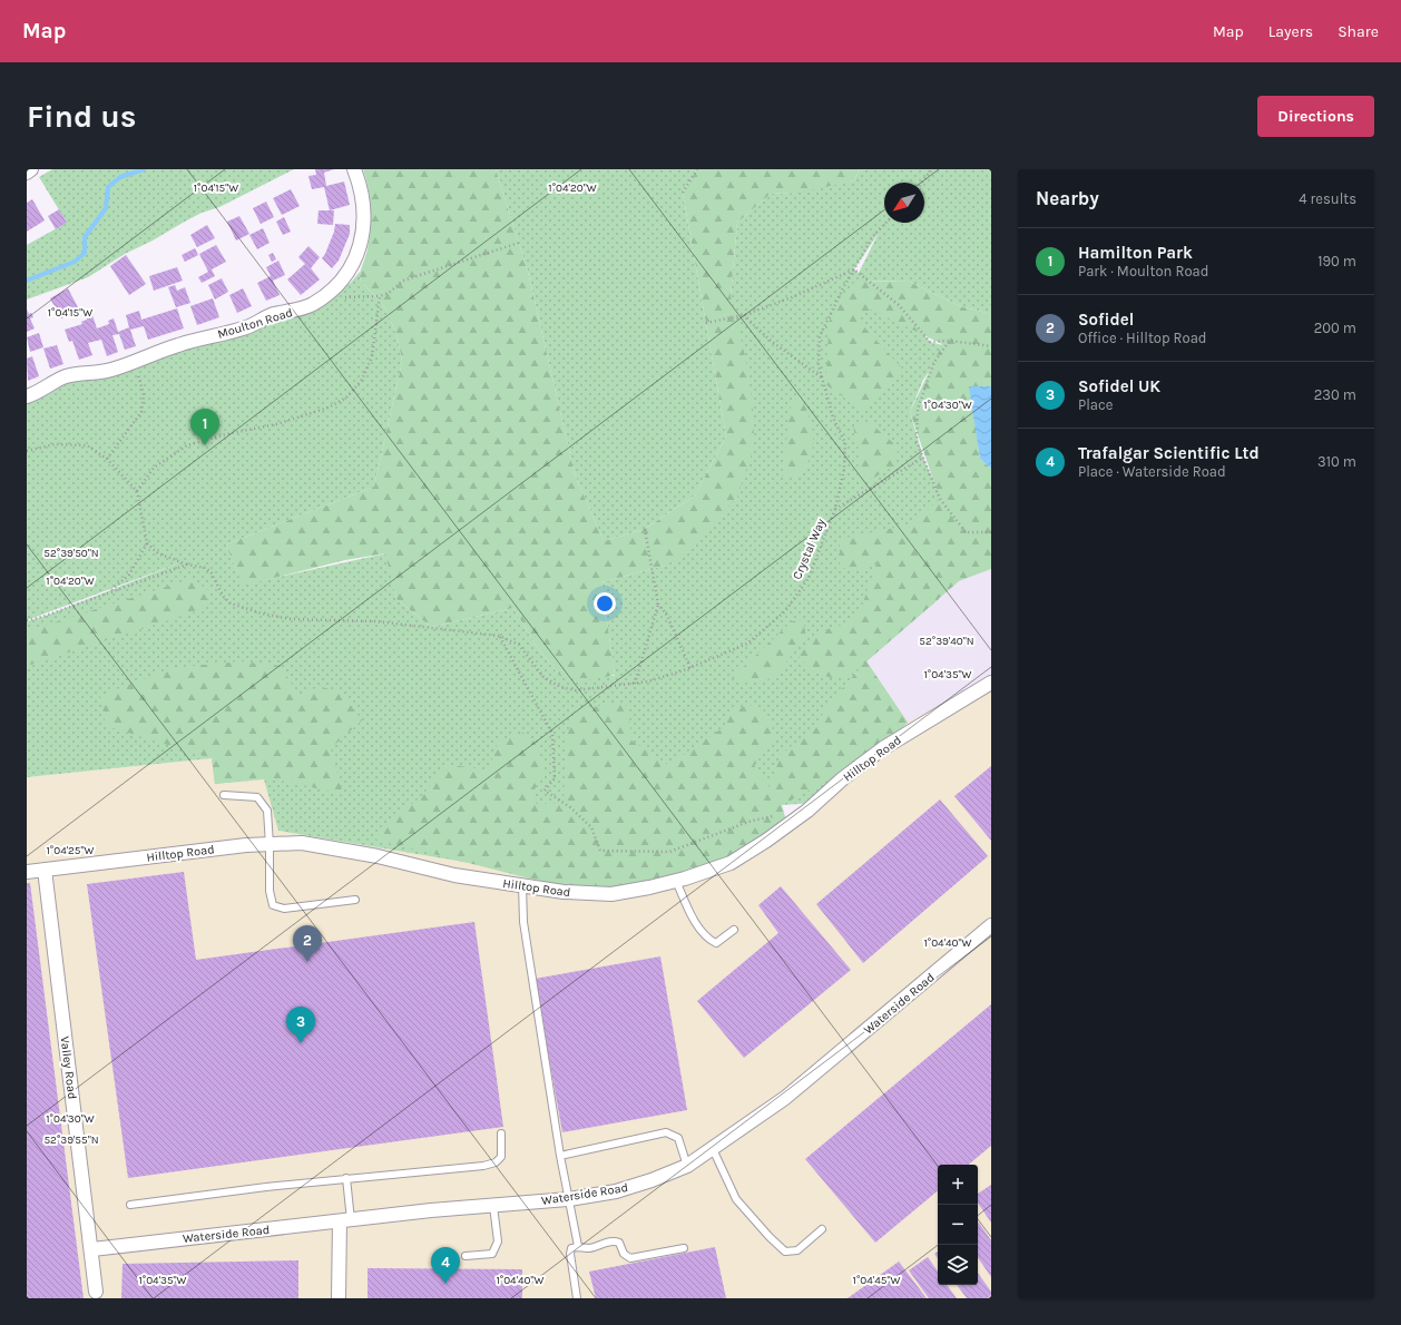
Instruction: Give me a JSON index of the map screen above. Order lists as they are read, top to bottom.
{
  "streets": {
    "street": [
      "Moulton Road",
      "Hilltop Road",
      "Waterside Road",
      "Valley Road"
    ],
    "path": ["Crystal Way"]
  },
  "crossings": [
    ["Hilltop Road", "Valley Road"],
    ["Waterside Road", "Valley Road"]
  ],
  "north": "bottom left",
  "page": {
    "header": "Map",
    "nav": ["Map", "Layers", "Share"],
    "buttons": "Directions",
    "title": "Find us",
    "heading": ["Nearby", "4 results"],
    "list": [
      {
        "mark": "1",
        "name": "Hamilton Park",
        "note": "Park · Moulton Road",
        "value": "190 m"
      },
      {
        "mark": "2",
        "name": "Sofidel",
        "note": "Office · Hilltop Road",
        "value": "200 m"
      },
      {
        "mark": "3",
        "name": "Sofidel UK",
        "note": "Place",
        "value": "230 m"
      },
      {
        "mark": "4",
        "name": "Trafalgar Scientific Ltd",
        "note": "Place · Waterside Road",
        "value": "310 m"
      }
    ],
    "pins": [
      "1",
      "2",
      "3",
      "4"
    ],
    "map_buttons": ["+", "−"]
  },
  "coordinates": [
    "1°04'15\"W",
    "1°04'20\"W",
    "1°04'30\"W",
    "52°39'50\"N",
    "52°39'40\"N",
    "1°04'35\"W",
    "1°04'25\"W",
    "1°04'40\"W",
    "52°39'55\"N",
    "1°04'45\"W"
  ]
}
